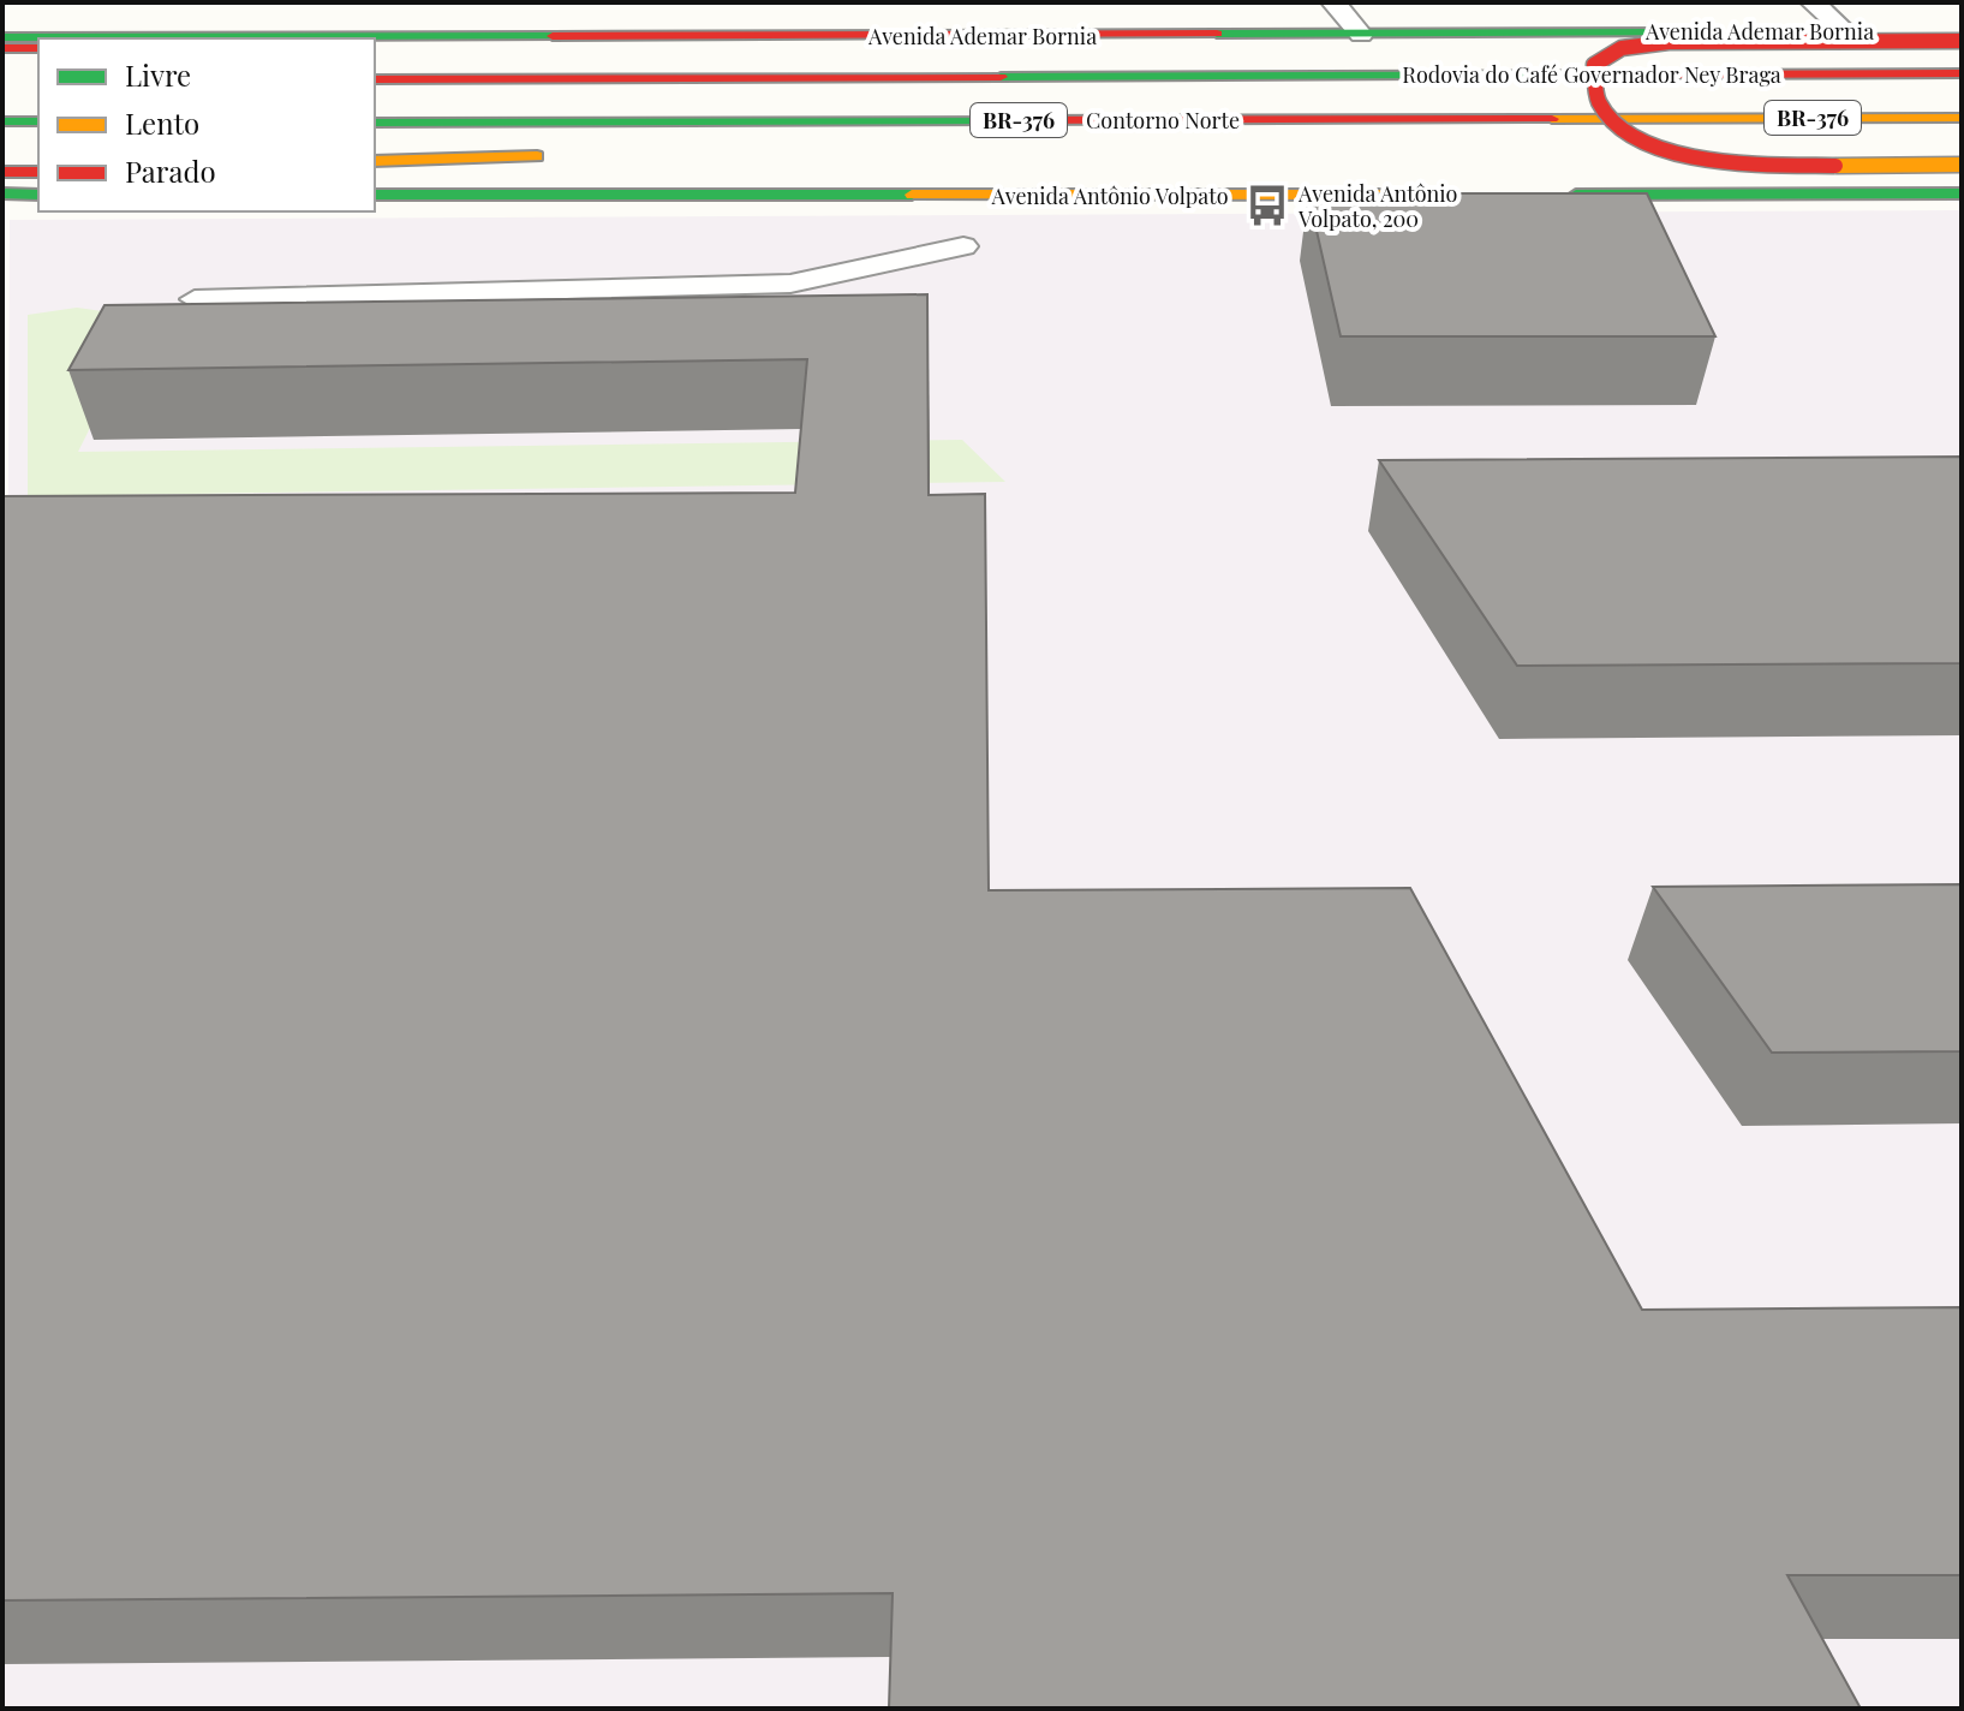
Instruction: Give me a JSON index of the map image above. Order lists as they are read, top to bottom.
{
  "streets": {
    "main road": [
      "Avenida Ademar Bornia",
      "Rodovia do Café Governador Ney Braga",
      "BR-376",
      "Contorno Norte",
      "Avenida Antônio Volpato"
    ]
  },
  "crossings": [
    ["Rodovia do Café Governador Ney Braga", "Contorno Norte"]
  ],
  "places": {
    "bus stop": ["Avenida Antônio Volpato, 200"]
  },
  "legend": ["Livre", "Lento", "Parado"]
}
